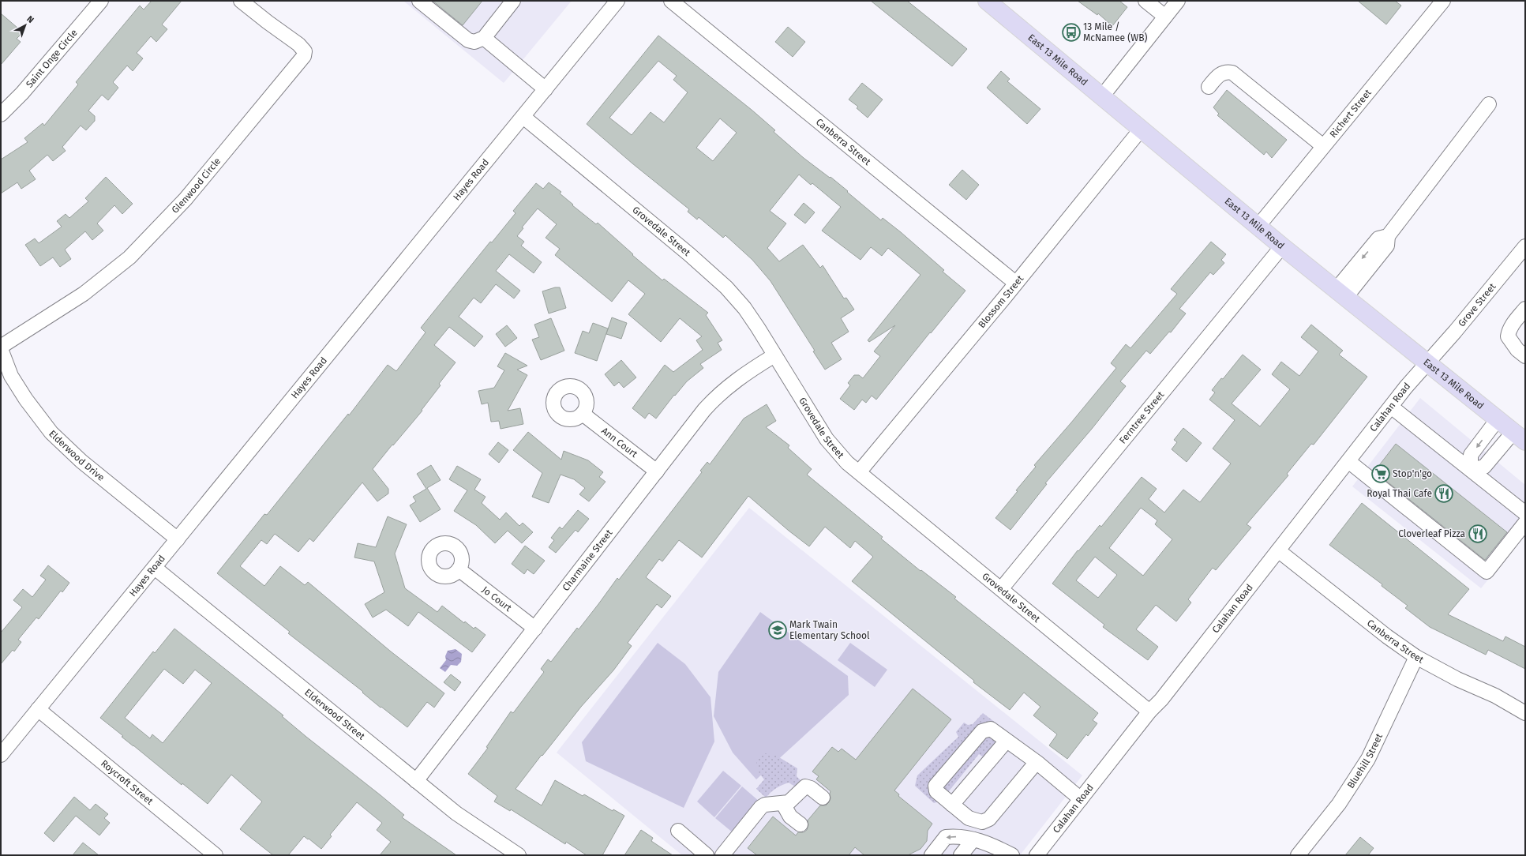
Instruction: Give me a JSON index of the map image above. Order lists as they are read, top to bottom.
{
  "streets": {
    "main road": ["East 13 Mile Road"],
    "street": [
      "Saint Onge Circle",
      "Richert Street",
      "Canberra Street",
      "Hayes Road",
      "Glenwood Circle",
      "Grovedale Street",
      "Blossom Street",
      "Grove Street",
      "Calahan Road",
      "Ferntree Street",
      "Ann Court",
      "Elderwood Drive",
      "Charmaine Street",
      "Jo Court",
      "Elderwood Street",
      "Bluehill Street",
      "Roycroft Street"
    ]
  },
  "crossings": [
    ["East 13 Mile Road", "Richert Street"],
    ["East 13 Mile Road", "Blossom Street"],
    ["East 13 Mile Road", "Grove Street"],
    ["East 13 Mile Road", "Calahan Road"],
    ["East 13 Mile Road", "Ferntree Street"],
    ["Canberra Street", "Blossom Street"],
    ["Canberra Street", "Calahan Road"],
    ["Canberra Street", "Bluehill Street"],
    ["Hayes Road", "Grovedale Street"],
    ["Hayes Road", "Elderwood Drive"],
    ["Hayes Road", "Elderwood Street"],
    ["Hayes Road", "Roycroft Street"],
    ["Grovedale Street", "Blossom Street"],
    ["Grovedale Street", "Calahan Road"],
    ["Grovedale Street", "Ferntree Street"],
    ["Grovedale Street", "Charmaine Street"],
    ["Grove Street", "Calahan Road"],
    ["Ann Court", "Charmaine Street"],
    ["Charmaine Street", "Jo Court"],
    ["Charmaine Street", "Elderwood Street"]
  ],
  "places": {
    "bus stop": ["13 Mile / McNamee (WB)"],
    "supermarket": ["Stop'n'go"],
    "restaurant": ["Royal Thai Cafe", "Cloverleaf Pizza"],
    "school or university": ["Mark Twain Elementary School"]
  },
  "north": "top right"
}
